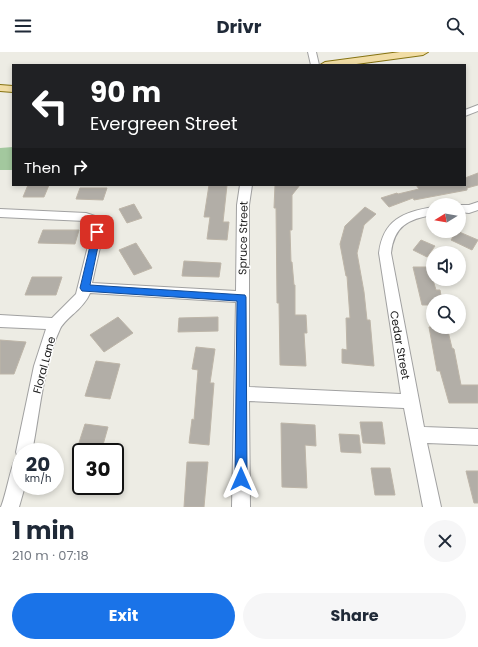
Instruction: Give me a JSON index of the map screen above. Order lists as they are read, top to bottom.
{
  "streets": {
    "street": ["Spruce Street", "Cedar Street", "Floral Lane"]
  },
  "north": "left",
  "page": {
    "header": "Drivr",
    "turn": ["90 m", "Evergreen Street"],
    "then": "Then",
    "speed": "20 km/h",
    "limit": "30",
    "heading": ["1 min", "210 m · 07:18"],
    "buttons": ["Exit", "Share"]
  }
}
